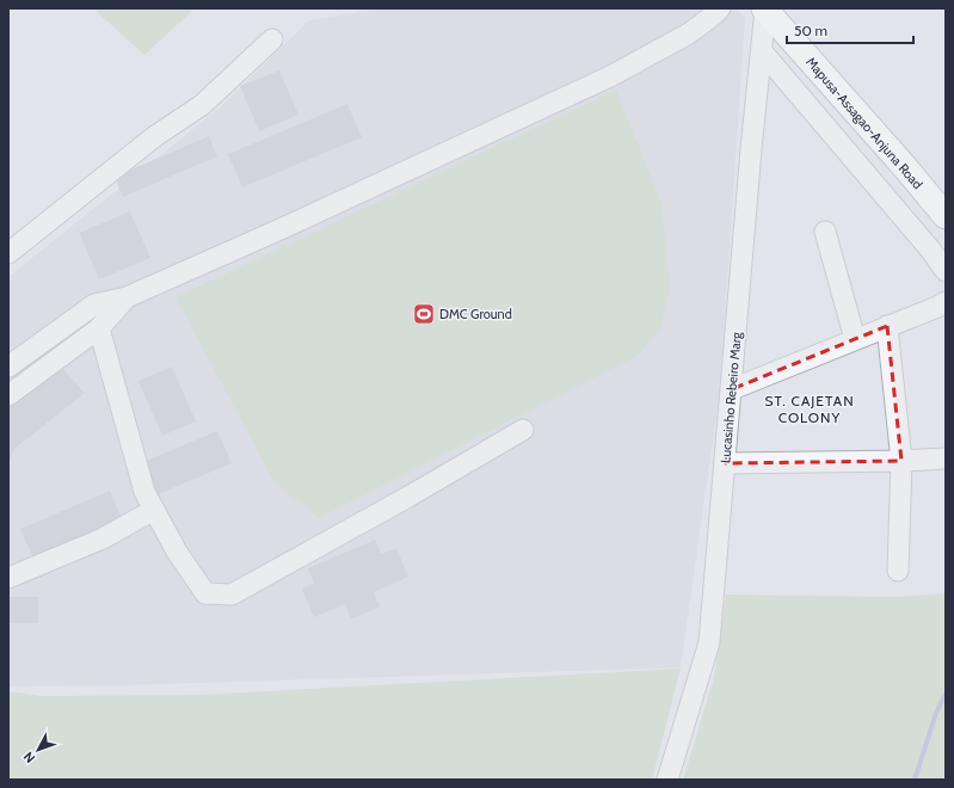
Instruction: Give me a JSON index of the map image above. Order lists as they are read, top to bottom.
{
  "streets": {
    "main road": ["Mapusa-Assagao-Anjuna Road"],
    "street": ["Lucasinho Rebeiro Marg"]
  },
  "crossings": [
    ["Mapusa-Assagao-Anjuna Road", "Lucasinho Rebeiro Marg"]
  ],
  "districts": ["ST. CAJETAN COLONY"],
  "places": {
    "sports": ["DMC Ground"]
  },
  "scale_bar": "50 m",
  "north": "bottom left"
}
